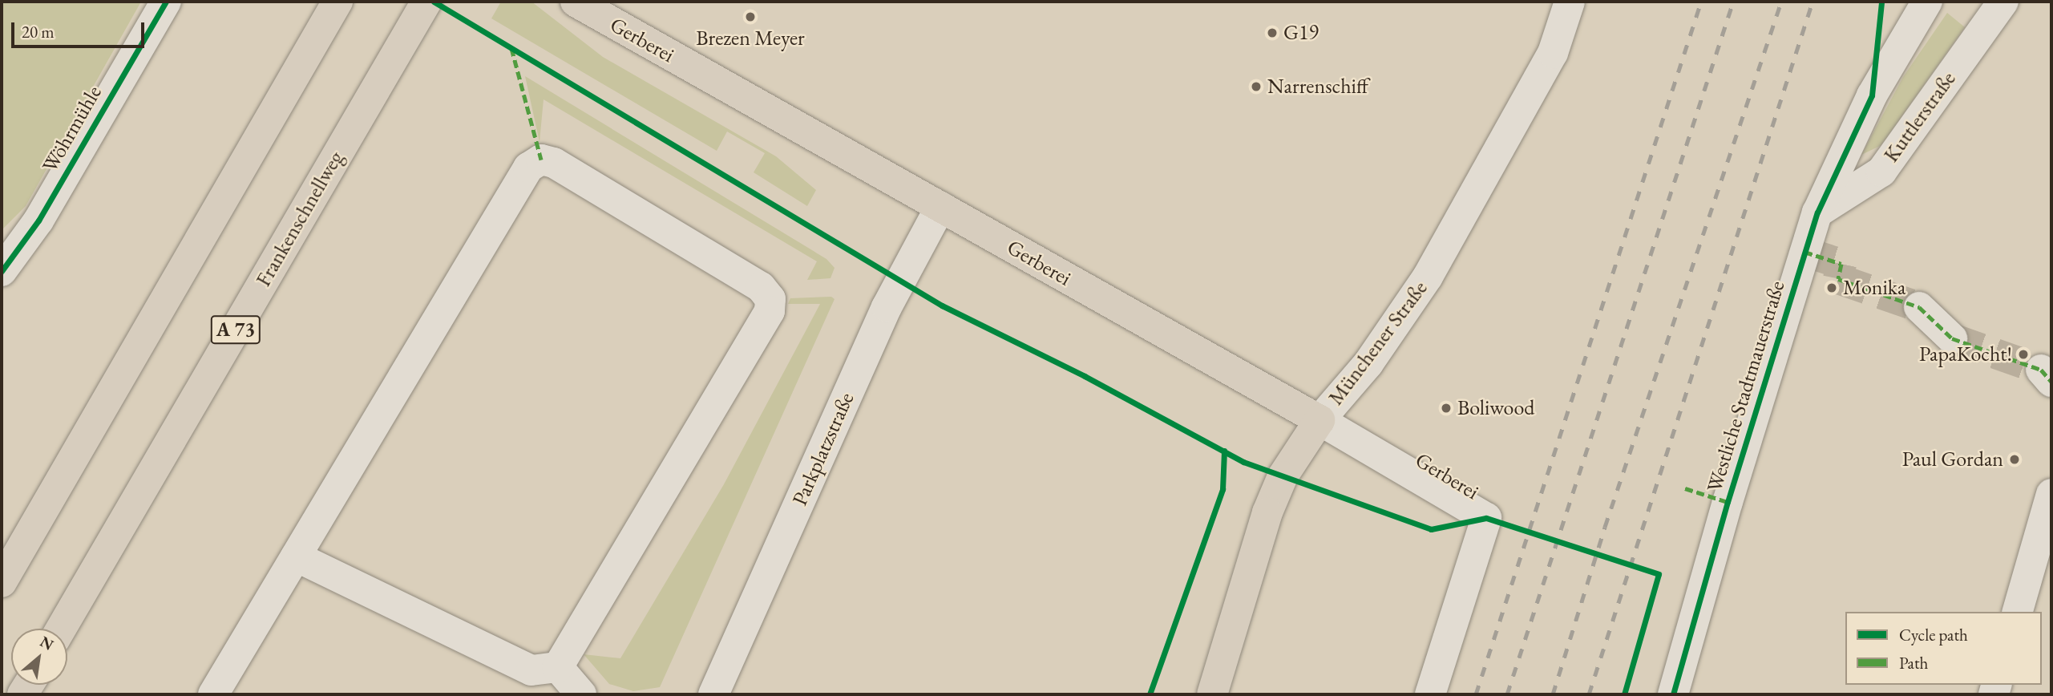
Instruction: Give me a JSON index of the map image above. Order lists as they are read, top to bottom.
{
  "streets": {
    "main road": [
      "Gerberei",
      "Frankenschnellweg",
      "A 73",
      "Münchener Straße"
    ],
    "street": [
      "Kuttlerstraße",
      "Wöhrmühle",
      "Westliche Stadtmauerstraße",
      "Parkplatzstraße"
    ]
  },
  "crossings": [
    ["Gerberei", "Münchener Straße"],
    ["Gerberei", "Parkplatzstraße"],
    ["Kuttlerstraße", "Westliche Stadtmauerstraße"]
  ],
  "places": [
    "Brezen Meyer",
    "G19",
    "Narrenschiff",
    "Monika",
    "PapaKocht!",
    "Boliwood",
    "Paul Gordan"
  ],
  "legend": ["Cycle path", "Path"],
  "scale_bar": "20 m",
  "north": "top right"
}
